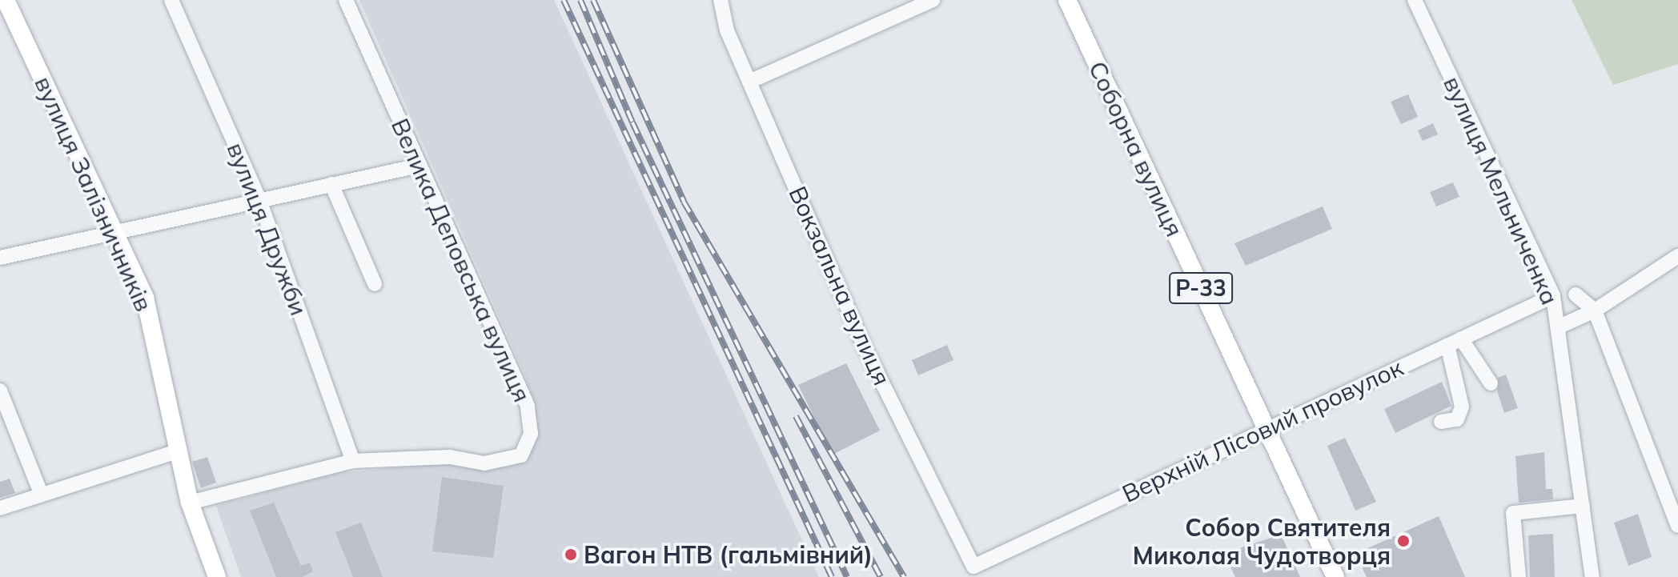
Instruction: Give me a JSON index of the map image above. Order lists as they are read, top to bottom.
{
  "streets": {
    "main road": ["Соборна вулиця", "вулиця Залізничників", "Р-33"],
    "street": [
      "вулиця Мельниченка",
      "вулиця Дружби",
      "Велика Деповська вулиця",
      "Вокзальна вулиця",
      "Верхній Лісовий провулок"
    ]
  },
  "crossings": [
    ["Соборна вулиця", "Верхній Лісовий провулок"],
    ["вулиця Мельниченка", "Верхній Лісовий провулок"],
    ["вулиця Дружби", "Велика Деповська вулиця"],
    ["Вокзальна вулиця", "Верхній Лісовий провулок"]
  ],
  "places": ["Собор Святителя Миколая Чудотворця", "Вагон НТВ (гальмівний)"]
}
